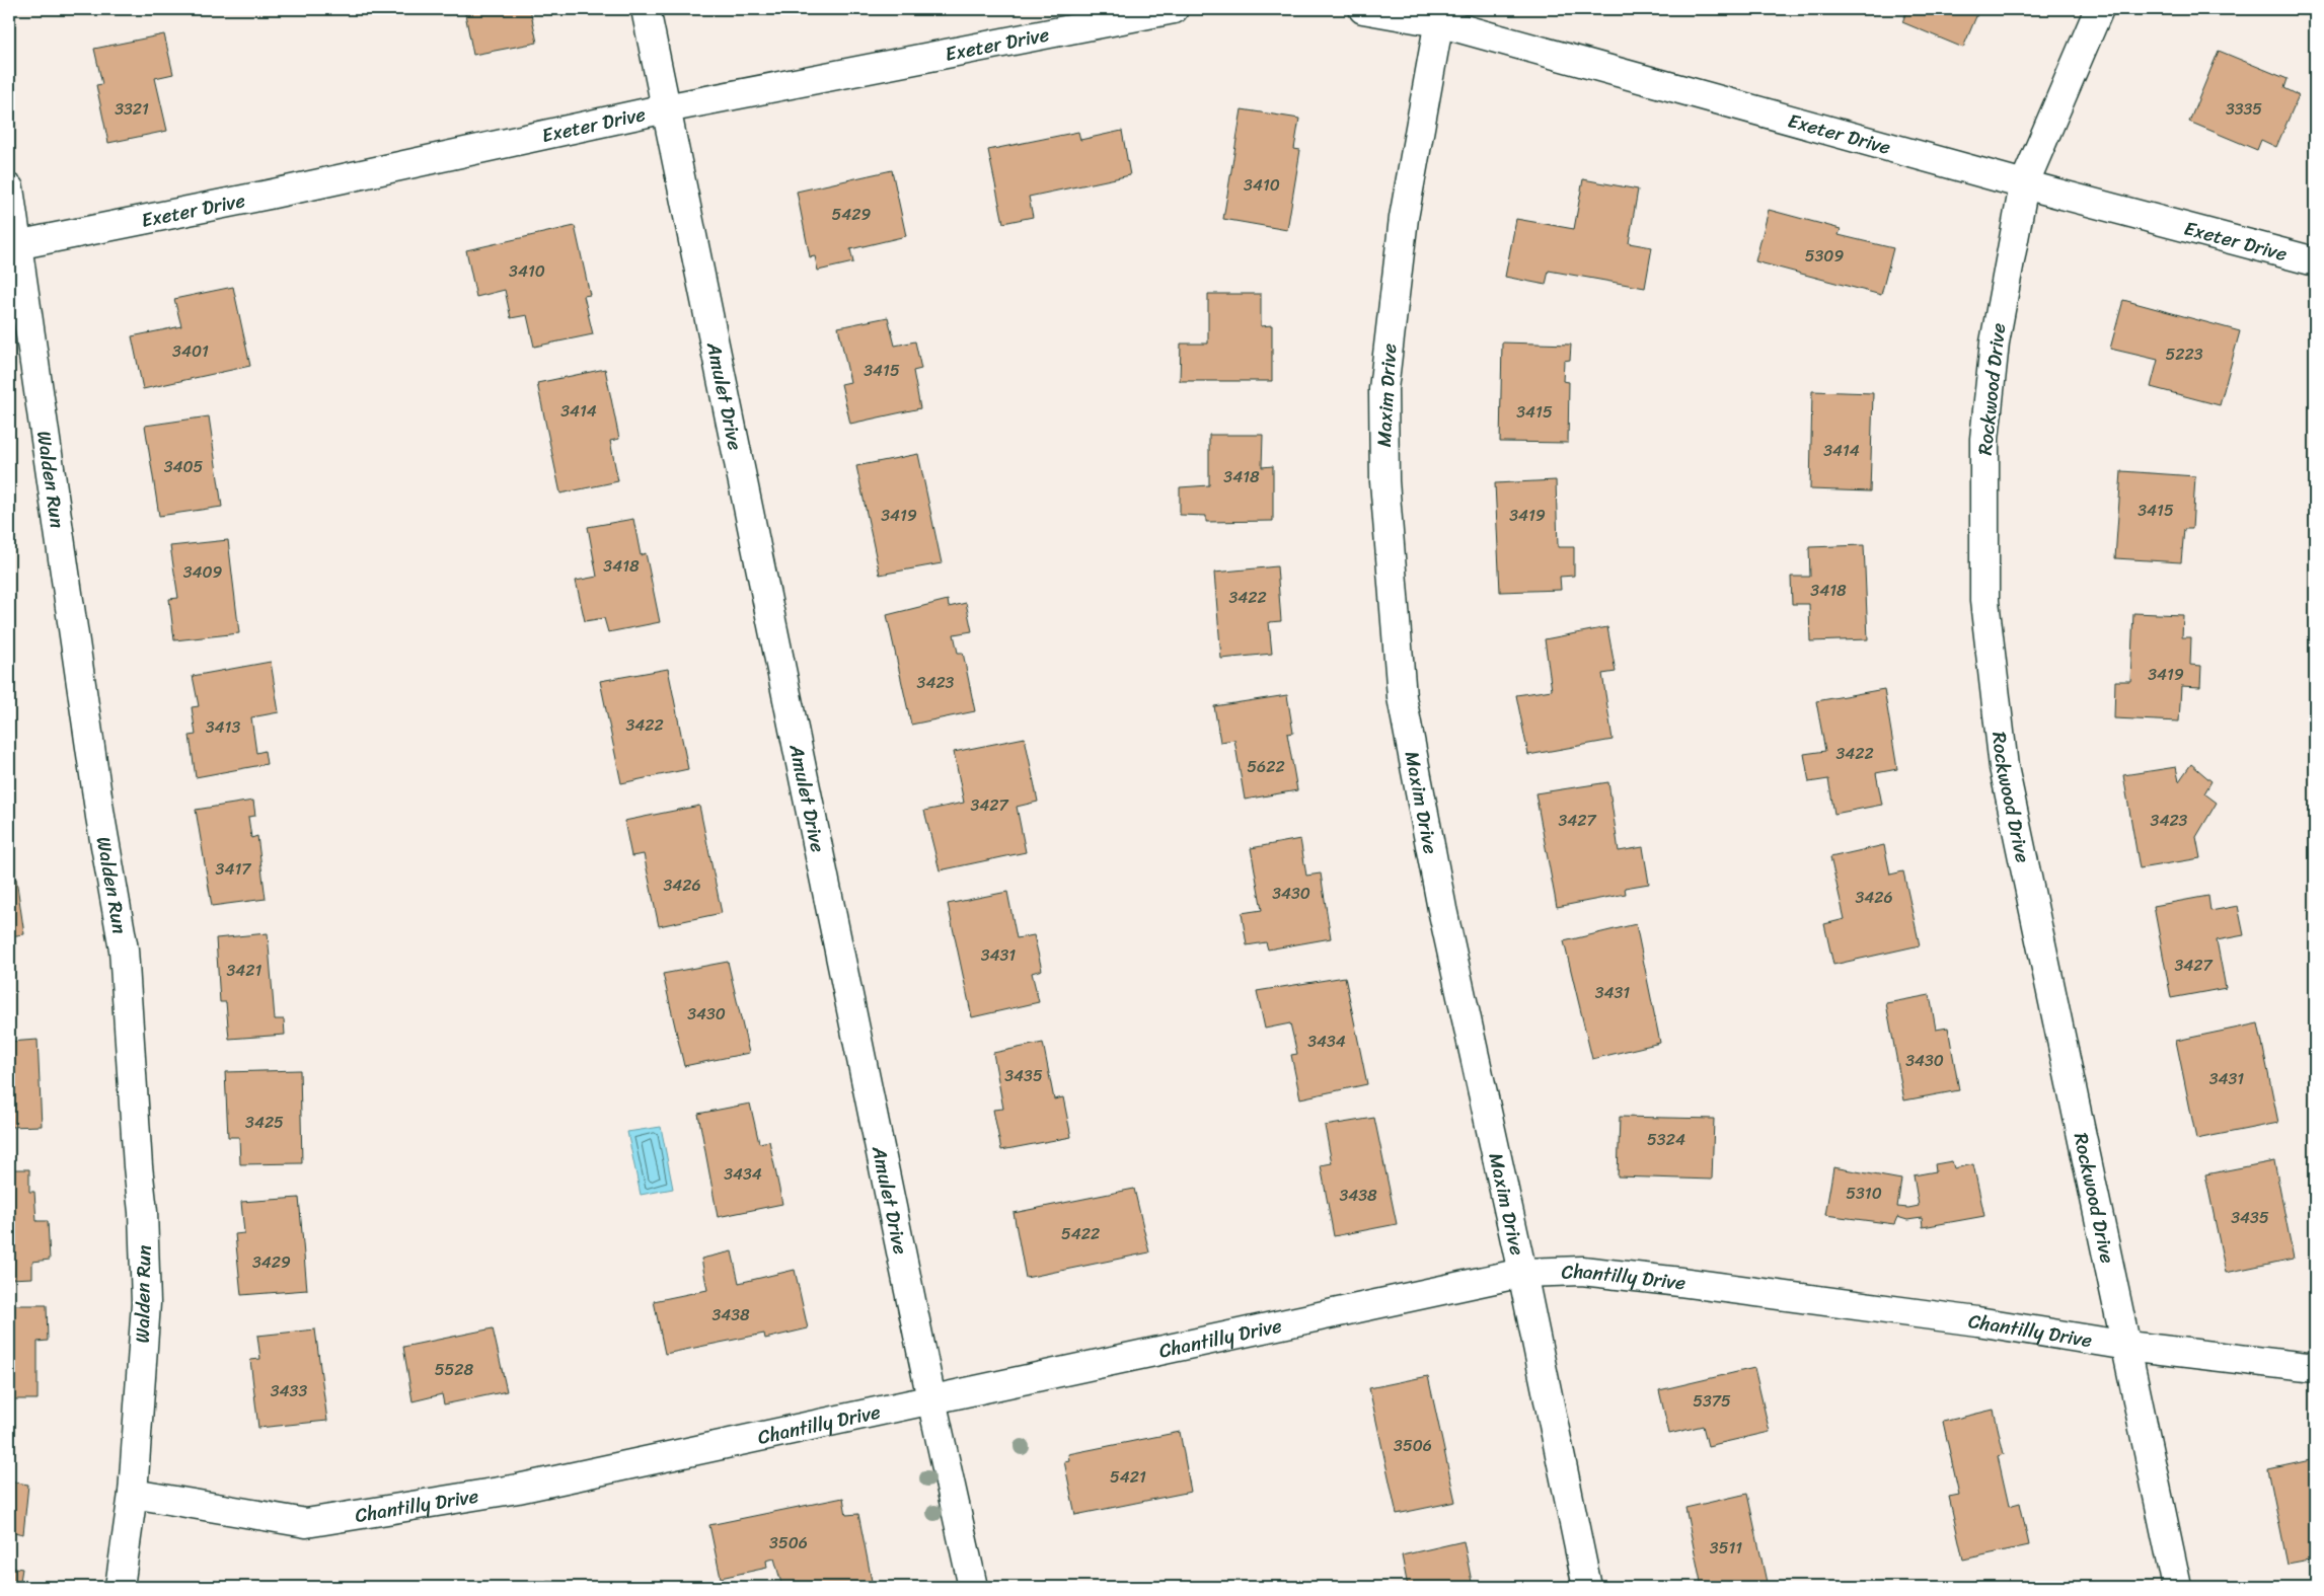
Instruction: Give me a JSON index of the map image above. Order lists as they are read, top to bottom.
{
  "streets": {
    "street": [
      "Exeter Drive",
      "Rockwood Drive",
      "Maxim Drive",
      "Amulet Drive",
      "Walden Run",
      "Chantilly Drive"
    ]
  },
  "crossings": [
    ["Exeter Drive", "Rockwood Drive"],
    ["Exeter Drive", "Maxim Drive"],
    ["Exeter Drive", "Amulet Drive"],
    ["Exeter Drive", "Walden Run"],
    ["Rockwood Drive", "Chantilly Drive"],
    ["Maxim Drive", "Chantilly Drive"],
    ["Amulet Drive", "Chantilly Drive"],
    ["Walden Run", "Chantilly Drive"]
  ],
  "house_numbers": [
    "3321",
    "3335",
    "3410",
    "5429",
    "5309",
    "3410",
    "3401",
    "5223",
    "3415",
    "3414",
    "3415",
    "3414",
    "3405",
    "3418",
    "3415",
    "3419",
    "3419",
    "3418",
    "3409",
    "3418",
    "3422",
    "3419",
    "3423",
    "3422",
    "3413",
    "3422",
    "5622",
    "3427",
    "3427",
    "3423",
    "3417",
    "3426",
    "3430",
    "3426",
    "3431",
    "3427",
    "3421",
    "3431",
    "3430",
    "3434",
    "3430",
    "3435",
    "3431",
    "3425",
    "5324",
    "3434",
    "5310",
    "3438",
    "3435",
    "5422",
    "3429",
    "3438",
    "5528",
    "3433",
    "5375",
    "3506",
    "5421",
    "3506",
    "3511"
  ]
}
